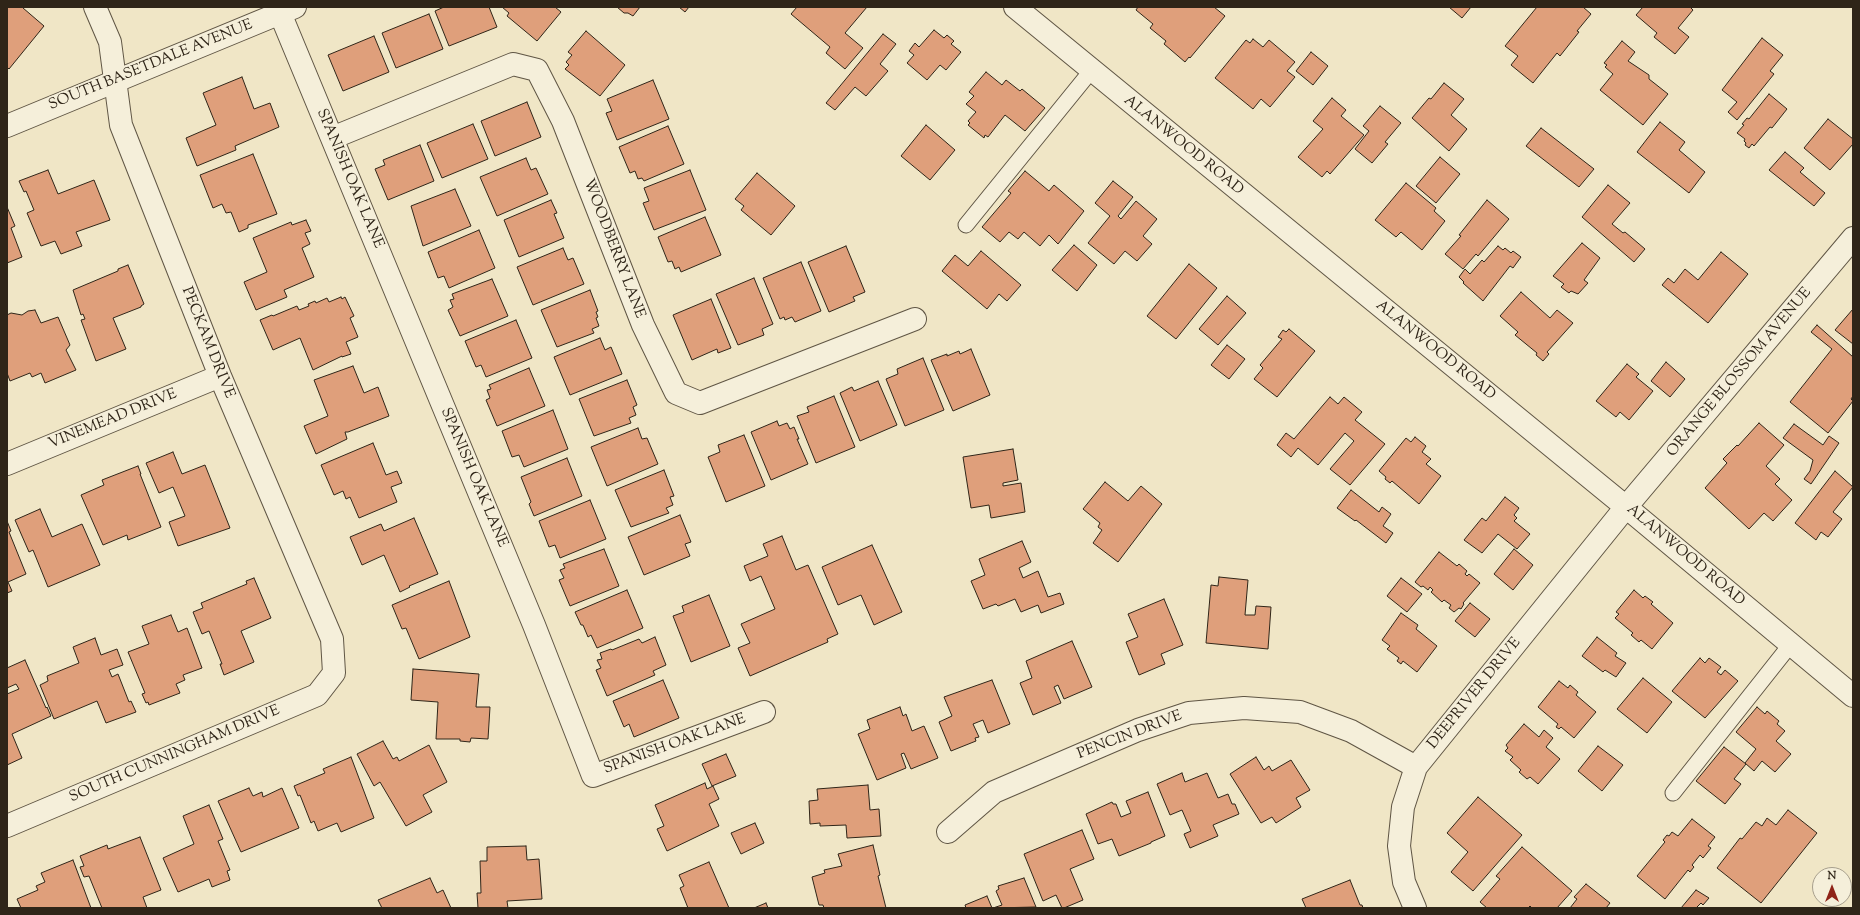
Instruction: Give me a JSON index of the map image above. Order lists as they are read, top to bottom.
{
  "streets": {
    "street": [
      "SOUTH BASETDALE AVENUE",
      "ALANWOOD ROAD",
      "SPANISH OAK LANE",
      "WOODBERRY LANE",
      "PECKAM DRIVE",
      "ORANGE BLOSSOM AVENUE",
      "VINEMEAD DRIVE",
      "DEEPRIVER DRIVE",
      "PENCIN DRIVE",
      "SOUTH CUNNINGHAM DRIVE"
    ]
  },
  "crossings": [
    ["SOUTH BASETDALE AVENUE", "SPANISH OAK LANE"],
    ["SOUTH BASETDALE AVENUE", "PECKAM DRIVE"],
    ["ALANWOOD ROAD", "ORANGE BLOSSOM AVENUE"],
    ["ALANWOOD ROAD", "DEEPRIVER DRIVE"],
    ["SPANISH OAK LANE", "WOODBERRY LANE"],
    ["PECKAM DRIVE", "VINEMEAD DRIVE"],
    ["PECKAM DRIVE", "SOUTH CUNNINGHAM DRIVE"],
    ["ORANGE BLOSSOM AVENUE", "DEEPRIVER DRIVE"],
    ["DEEPRIVER DRIVE", "PENCIN DRIVE"]
  ],
  "north": "top"
}
